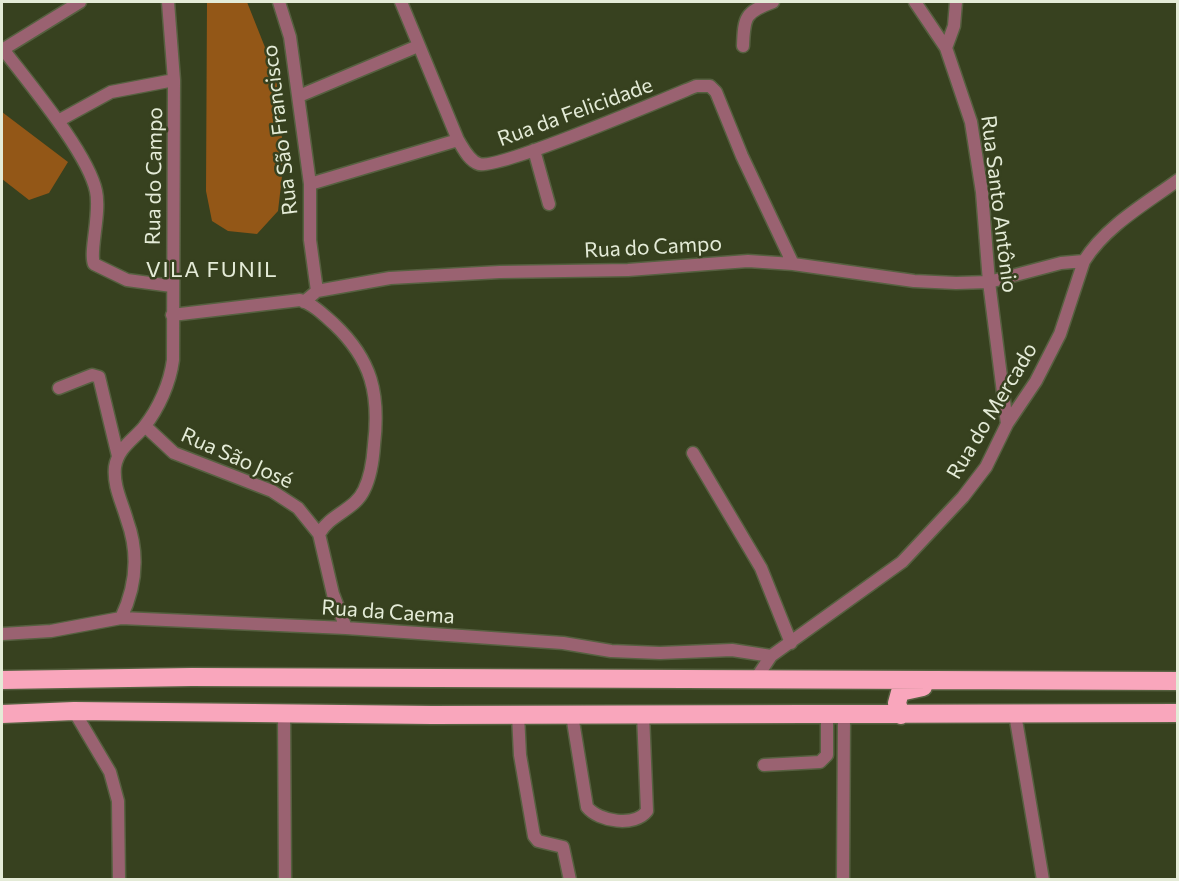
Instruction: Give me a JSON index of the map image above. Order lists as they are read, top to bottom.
{
  "streets": {
    "street": [
      "Rua da Felicidade",
      "Rua São Francisco",
      "Rua do Campo",
      "Rua Santo Antônio",
      "Rua do Mercado",
      "Rua São José",
      "Rua da Caema"
    ]
  },
  "crossings": [
    ["Rua da Felicidade", "Rua do Campo"],
    ["Rua São Francisco", "Rua do Campo"],
    ["Rua do Campo", "Rua Santo Antônio"],
    ["Rua do Campo", "Rua do Mercado"],
    ["Rua do Campo", "Rua São José"],
    ["Rua Santo Antônio", "Rua do Mercado"],
    ["Rua do Mercado", "Rua da Caema"],
    ["Rua São José", "Rua da Caema"]
  ],
  "districts": ["VILA FUNIL"]
}
